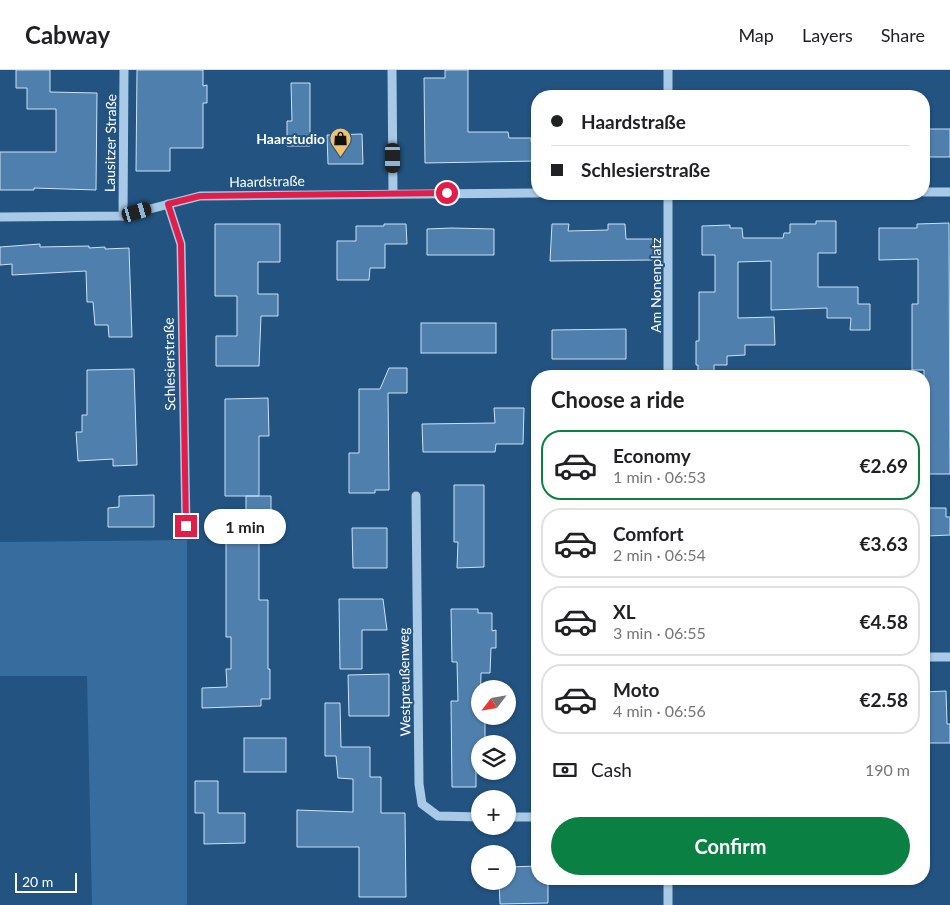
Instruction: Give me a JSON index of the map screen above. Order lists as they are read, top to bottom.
{
  "streets": {
    "street": [
      "Lausitzer Straße",
      "Haardstraße",
      "Am Nonenplatz",
      "Schlesierstraße",
      "Westpreußenweg"
    ]
  },
  "crossings": [
    ["Lausitzer Straße", "Haardstraße"],
    ["Haardstraße", "Schlesierstraße"]
  ],
  "places": {
    "shop": ["Haarstudio"]
  },
  "scale_bar": "20 m",
  "north": "bottom left",
  "page": {
    "header": "Cabway",
    "nav": ["Map", "Layers", "Share"],
    "banner": ["Haardstraße", "Schlesierstraße"],
    "heading": "Choose a ride",
    "list": [
      {
        "name": "Economy",
        "note": "1 min · 06:53",
        "value": "€2.69"
      },
      {
        "name": "Comfort",
        "note": "2 min · 06:54",
        "value": "€3.63"
      },
      {
        "name": "XL",
        "note": "3 min · 06:55",
        "value": "€4.58"
      },
      {
        "name": "Moto",
        "note": "4 min · 06:56",
        "value": "€2.58"
      }
    ],
    "bubble": "1 min",
    "map_buttons": ["+", "−"],
    "pay": ["Cash", "190 m"],
    "buttons": "Confirm",
    "scale": "20 m"
  }
}
